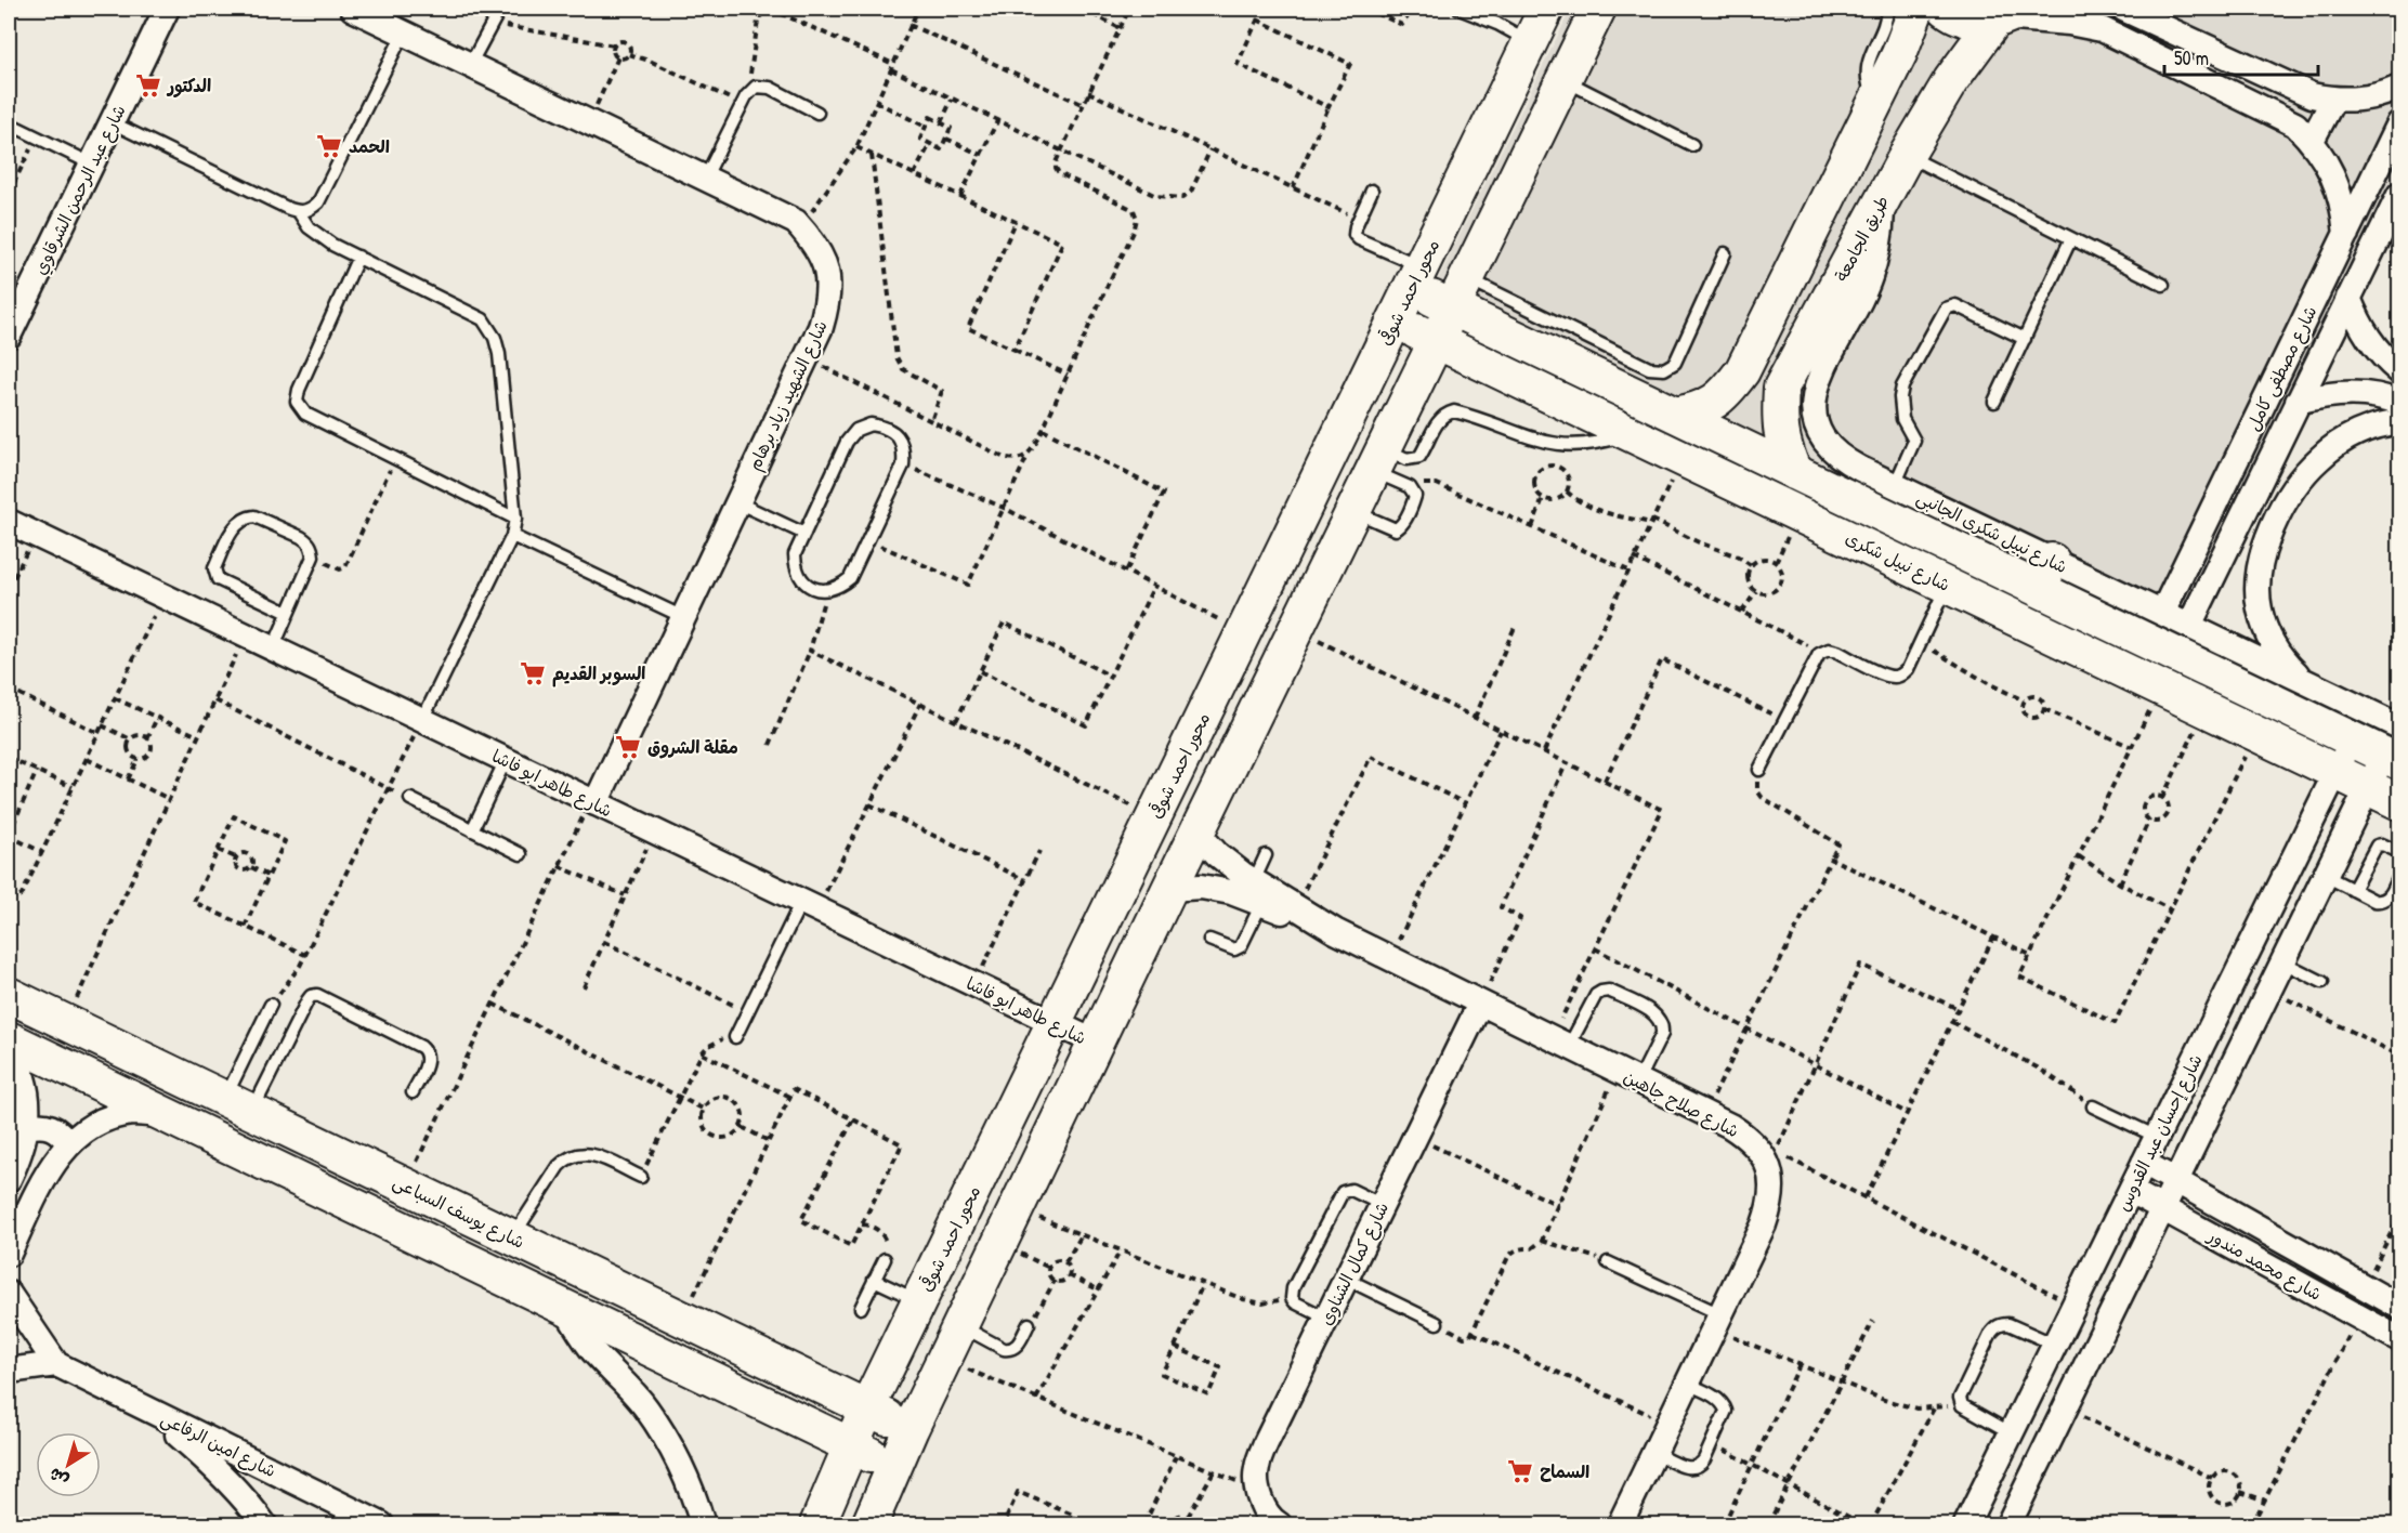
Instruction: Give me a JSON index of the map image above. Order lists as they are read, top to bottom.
{
  "streets": {
    "street": [
      "شارع عبد الرحمن الشرقاوي",
      "طريق الجامعة",
      "محور احمد شوقى",
      "شارع مصطفى كامل",
      "شارع الشهيد زياد برهام",
      "شارع نبيل شكرى الجانبى",
      "شارع نبيل شكرى",
      "شارع طاهر ابو فاشا",
      "شارع صلاح جاهين",
      "شارع إحسان عبد القدوس",
      "شارع يوسف السباعى",
      "شارع كمال الشناوى",
      "شارع محمد مندور",
      "شارع امين الرفاعى"
    ]
  },
  "crossings": [
    ["طريق الجامعة", "شارع نبيل شكرى الجانبى"],
    ["طريق الجامعة", "شارع نبيل شكرى"],
    ["محور احمد شوقى", "شارع نبيل شكرى"],
    ["محور احمد شوقى", "شارع طاهر ابو فاشا"],
    ["محور احمد شوقى", "شارع يوسف السباعى"],
    ["شارع مصطفى كامل", "شارع نبيل شكرى الجانبى"],
    ["شارع الشهيد زياد برهام", "شارع طاهر ابو فاشا"],
    ["شارع نبيل شكرى الجانبى", "شارع نبيل شكرى"],
    ["شارع نبيل شكرى الجانبى", "شارع إحسان عبد القدوس"],
    ["شارع نبيل شكرى", "شارع إحسان عبد القدوس"],
    ["شارع صلاح جاهين", "شارع كمال الشناوى"],
    ["شارع إحسان عبد القدوس", "شارع محمد مندور"]
  ],
  "places": {
    "supermarket": [
      "الدكتور",
      "الحمد",
      "السوبر القديم",
      "مقلة الشروق",
      "السماح"
    ]
  },
  "scale_bar": "50 m",
  "north": "bottom left"
}
